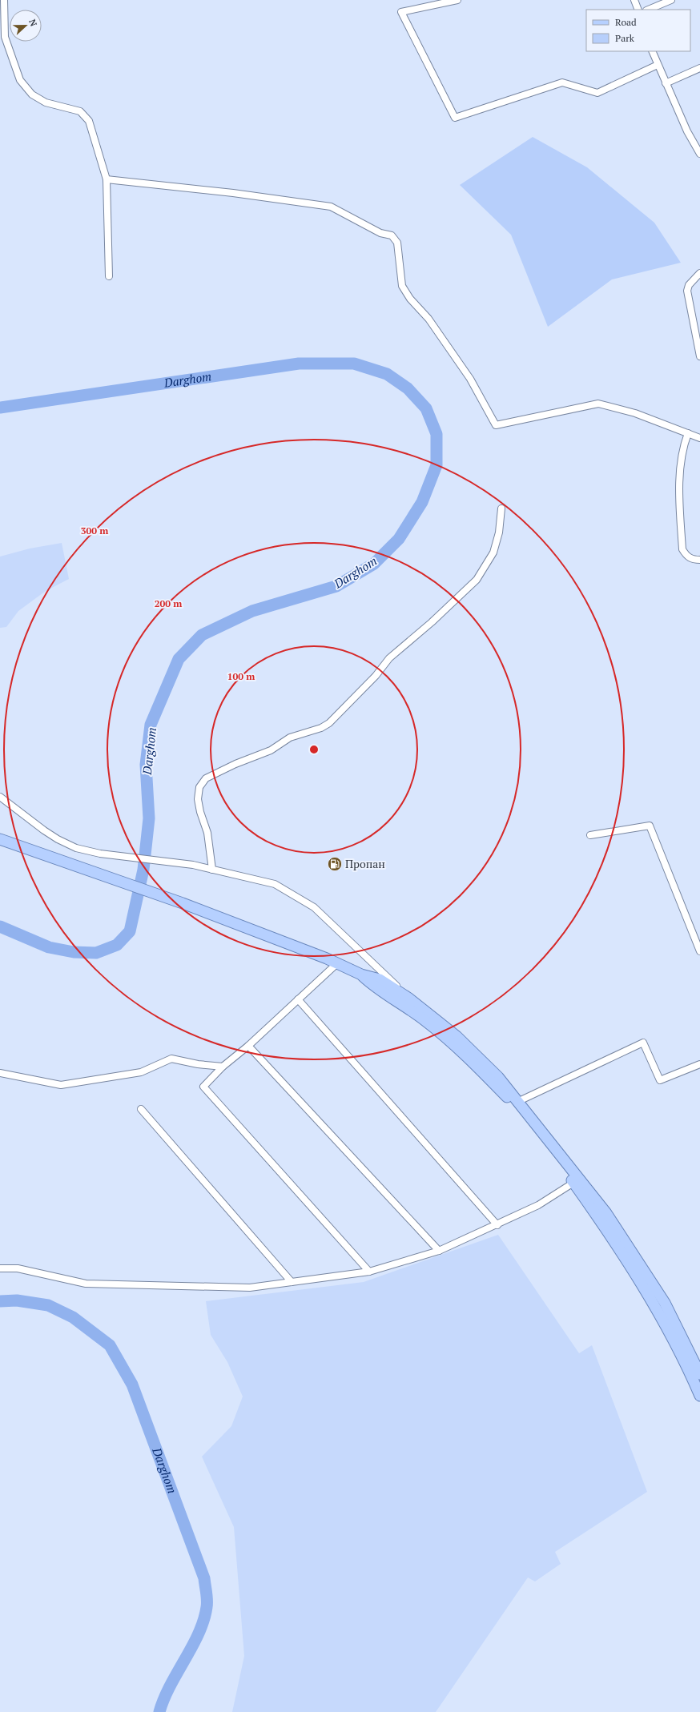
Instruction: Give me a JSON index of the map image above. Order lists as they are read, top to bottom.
{
  "water": ["Darghоm"],
  "places": {
    "fuel station": ["Пропан"]
  },
  "legend": ["Road", "Park"],
  "north": "right",
  "rings": ["300 m", "200 m", "100 m"]
}
